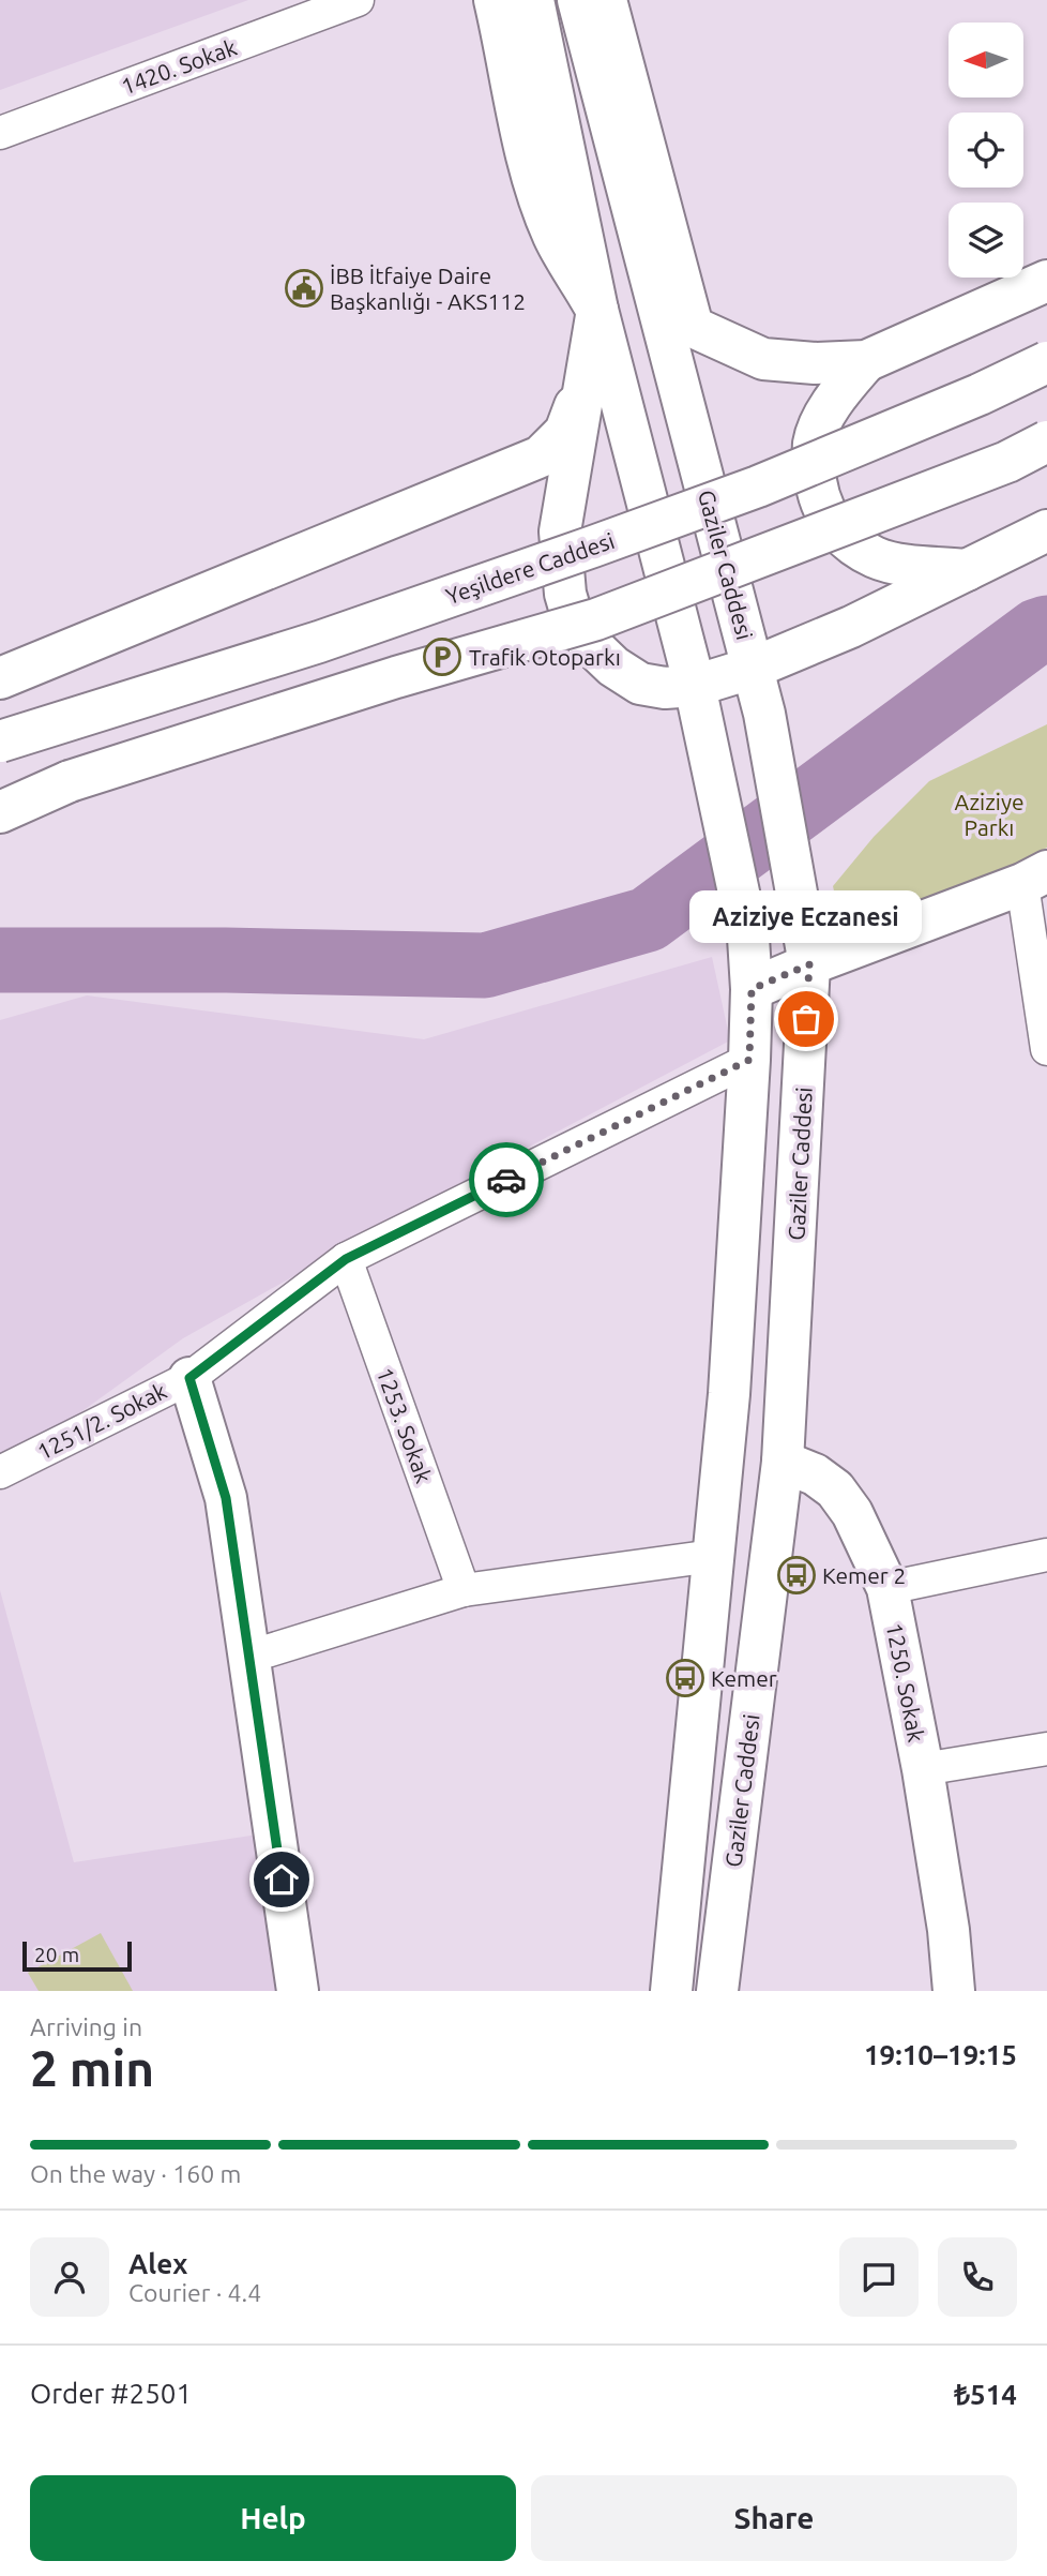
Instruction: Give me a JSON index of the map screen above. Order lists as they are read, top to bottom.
{
  "streets": {
    "main road": ["Gaziler Caddesi", "Yeşildere Caddesi", "1250. Sokak"],
    "street": ["1420. Sokak", "1251/2. Sokak", "1253. Sokak"]
  },
  "crossings": [
    ["Gaziler Caddesi", "1250. Sokak"],
    ["1251/2. Sokak", "1253. Sokak"]
  ],
  "parks": ["Aziziye Parkı"],
  "places": {
    "public building": ["İBB İtfaiye Daire Başkanlığı - AKS112"],
    "parking": ["Trafik Otoparkı"],
    "other": ["Aziziye Eczanesi"],
    "bus stop": ["Kemer 2", "Kemer"]
  },
  "scale_bar": "20 m",
  "north": "left",
  "page": {
    "bubble": "Aziziye Eczanesi",
    "scale": "20 m",
    "heading": ["2 min", "Arriving in", "19:10–19:15"],
    "panel": [
      "Alex",
      "Courier · 4.4",
      "Order #2501",
      "₺514"
    ],
    "bar": "On the way · 160 m",
    "buttons": ["Help", "Share"]
  }
}
